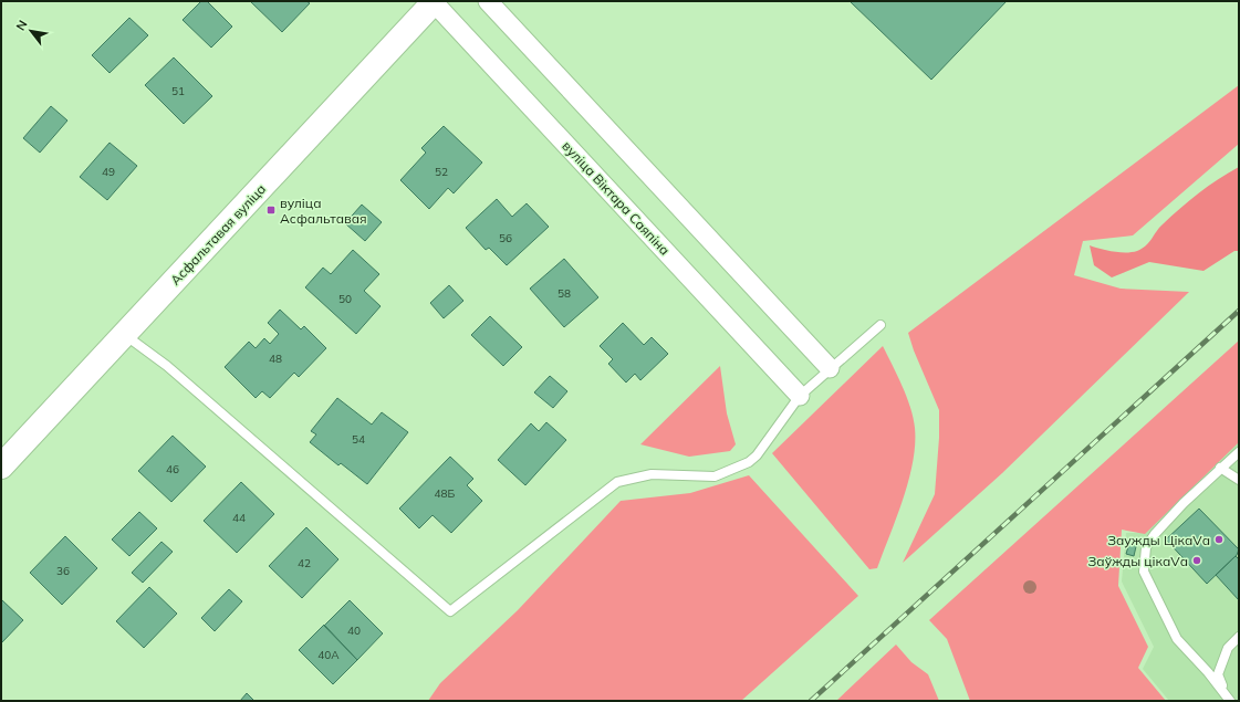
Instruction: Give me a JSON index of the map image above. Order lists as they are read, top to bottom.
{
  "streets": {
    "street": ["вуліца Віктара Саяпіна", "Асфальтавая вуліца"]
  },
  "crossings": [
    ["вуліца Віктара Саяпіна", "Асфальтавая вуліца"]
  ],
  "places": {
    "transit": ["вуліца Асфальтавая"],
    "other": ["Заужды ЦікаVа", "Заўжды цікаVа"]
  },
  "house_numbers": [
    "51",
    "49",
    "52",
    "56",
    "58",
    "50",
    "48",
    "54",
    "46",
    "48Б",
    "44",
    "42",
    "36",
    "40",
    "40А"
  ],
  "north": "top left"
}
